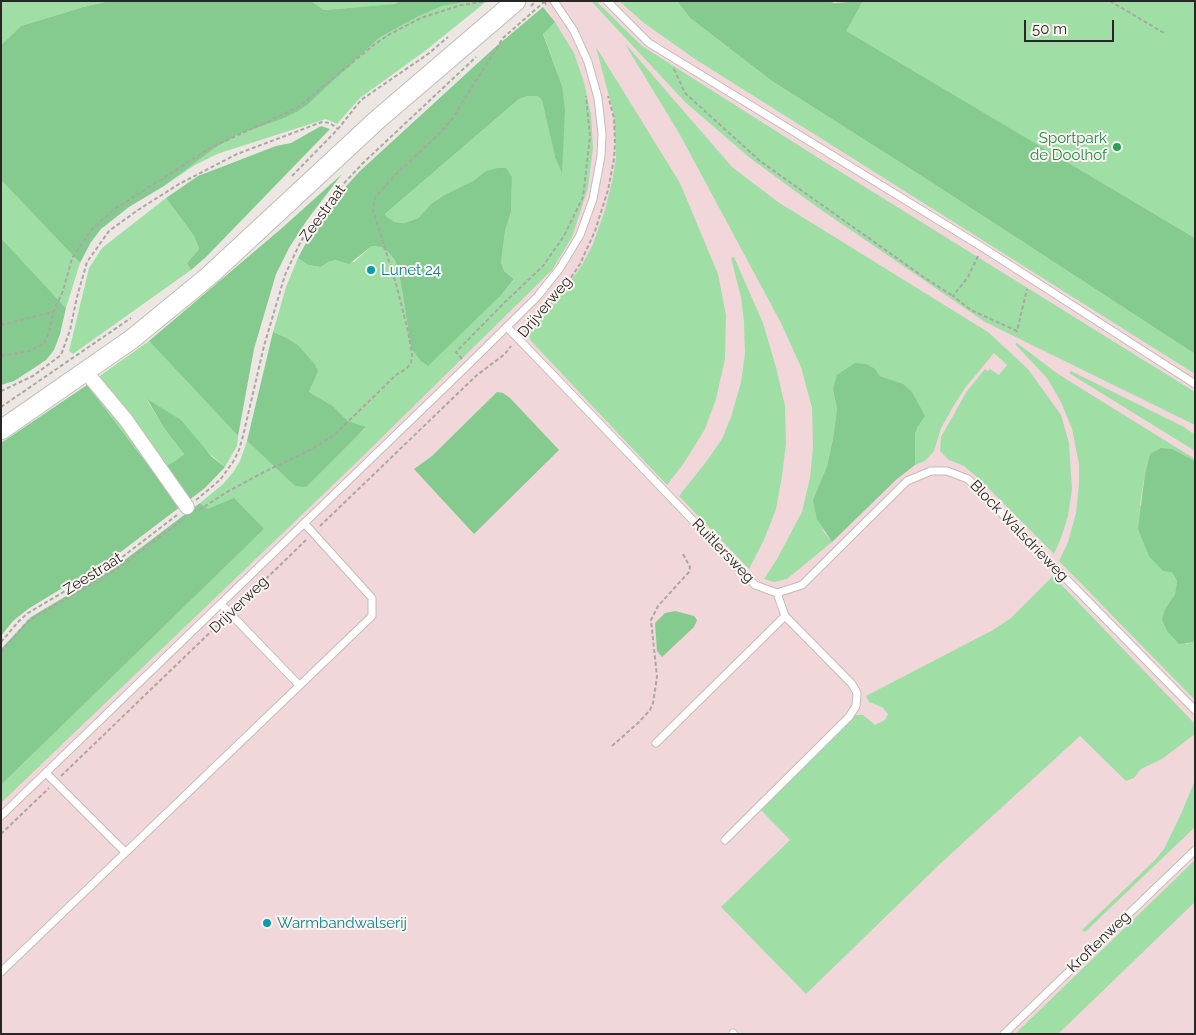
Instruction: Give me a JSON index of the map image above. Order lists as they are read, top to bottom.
{
  "streets": {
    "main road": ["Zeestraat"],
    "lane": [
      "Drijverweg",
      "Block Walsdrieweg",
      "Ruitlersweg",
      "Kroftenweg"
    ]
  },
  "crossings": [
    ["Drijverweg", "Ruitlersweg"],
    ["Block Walsdrieweg", "Ruitlersweg"]
  ],
  "places": ["Sportpark de Doolhof", "Lunet 24", "Warmbandwalserij"],
  "scale_bar": "50 m"
}
